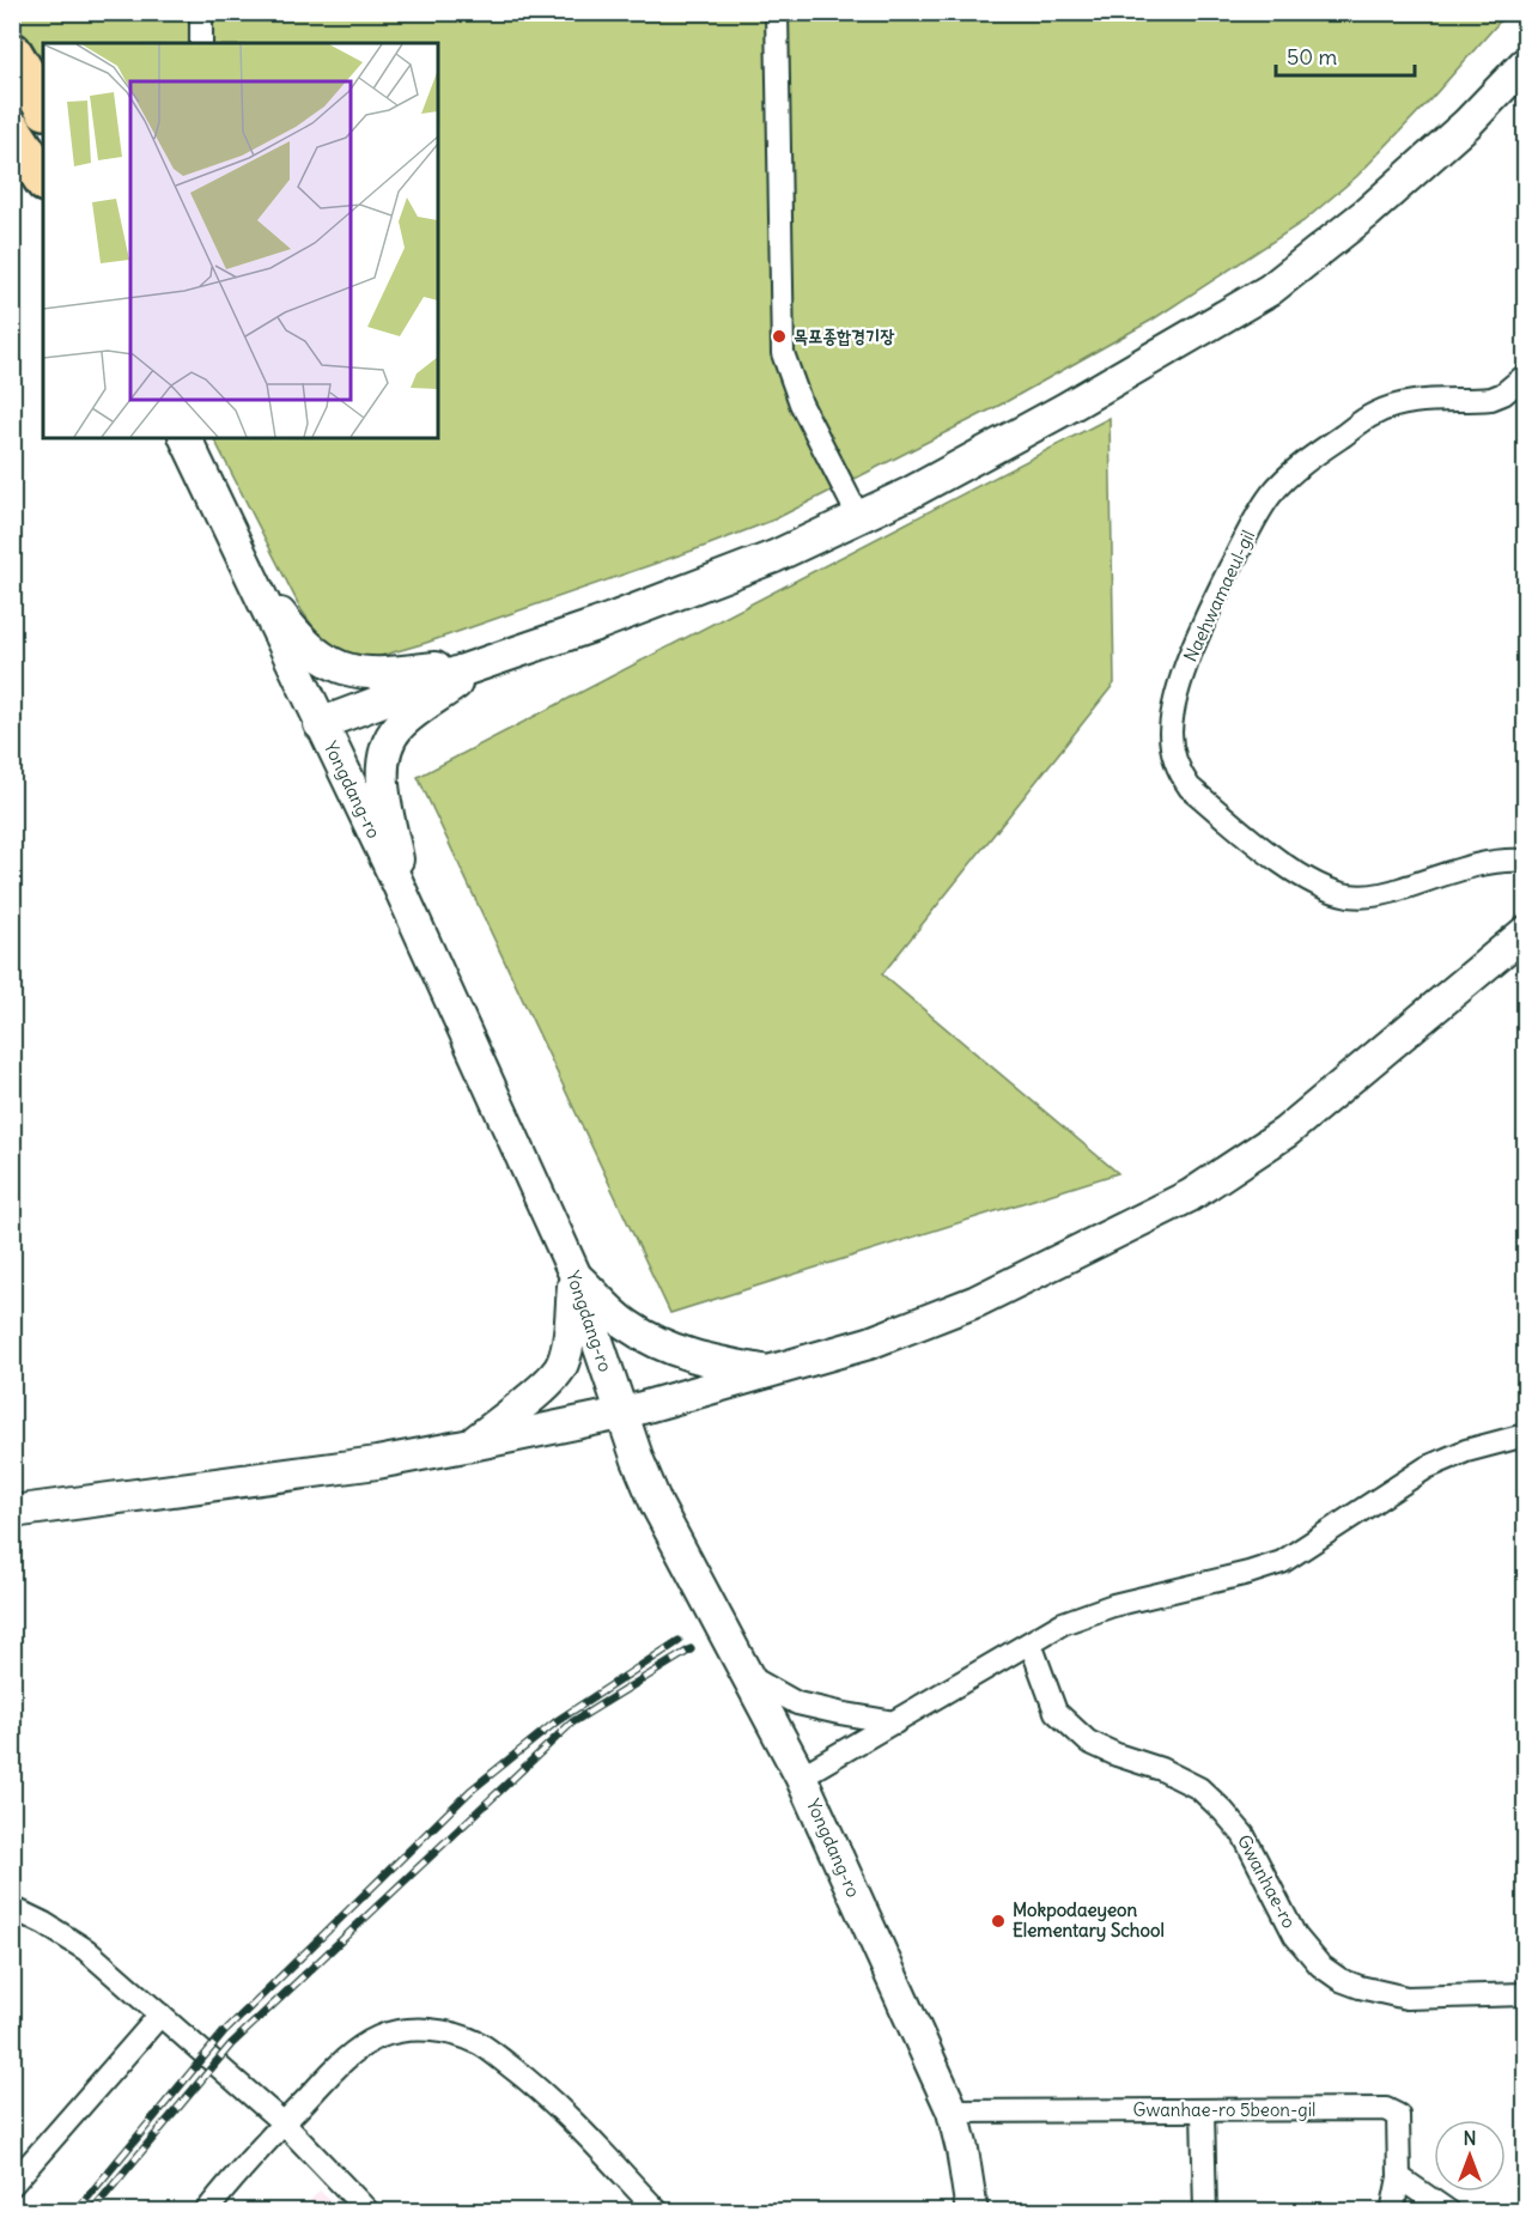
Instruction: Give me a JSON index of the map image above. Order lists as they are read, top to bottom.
{
  "streets": {
    "street": [
      "Naehwamaeul-gil",
      "Yongdang-ro",
      "Gwanhae-ro",
      "Gwanhae-ro 5beon-gil"
    ]
  },
  "crossings": [
    ["Yongdang-ro", "Gwanhae-ro 5beon-gil"]
  ],
  "places": ["목포종합경기장", "Mokpodaeyeon Elementary School"],
  "scale_bar": "50 m",
  "north": "top"
}
